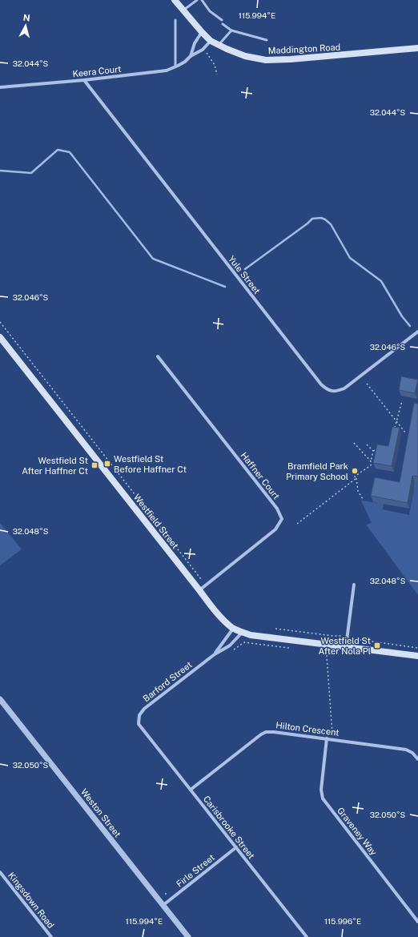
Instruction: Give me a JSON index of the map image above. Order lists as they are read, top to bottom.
{
  "streets": {
    "main road": ["Maddington Road", "Westfield Street"],
    "street": [
      "Keera Court",
      "Yule Street",
      "Haffner Court",
      "Barford Street",
      "Hilton Crescent",
      "Weston Street",
      "Carisbrooke Street",
      "Graveney Way",
      "Firle Street",
      "Kingsdown Road"
    ]
  },
  "crossings": [
    ["Maddington Road", "Keera Court"],
    ["Keera Court", "Yule Street"],
    ["Haffner Court", "Westfield Street"],
    ["Westfield Street", "Barford Street"],
    ["Barford Street", "Carisbrooke Street"],
    ["Hilton Crescent", "Carisbrooke Street"],
    ["Hilton Crescent", "Graveney Way"],
    ["Weston Street", "Firle Street"],
    ["Carisbrooke Street", "Firle Street"]
  ],
  "places": {
    "transit": ["Westfield St Before Haffner Ct", "Westfield St After Haffner Ct", "Westfield St After Nola Pl"],
    "other": ["Bramfield Park Primary School"]
  },
  "north": "top",
  "coordinates": [
    "115.994°E",
    "32.044°S",
    "32.046°S",
    "32.048°S",
    "32.050°S",
    "115.996°E"
  ]
}
